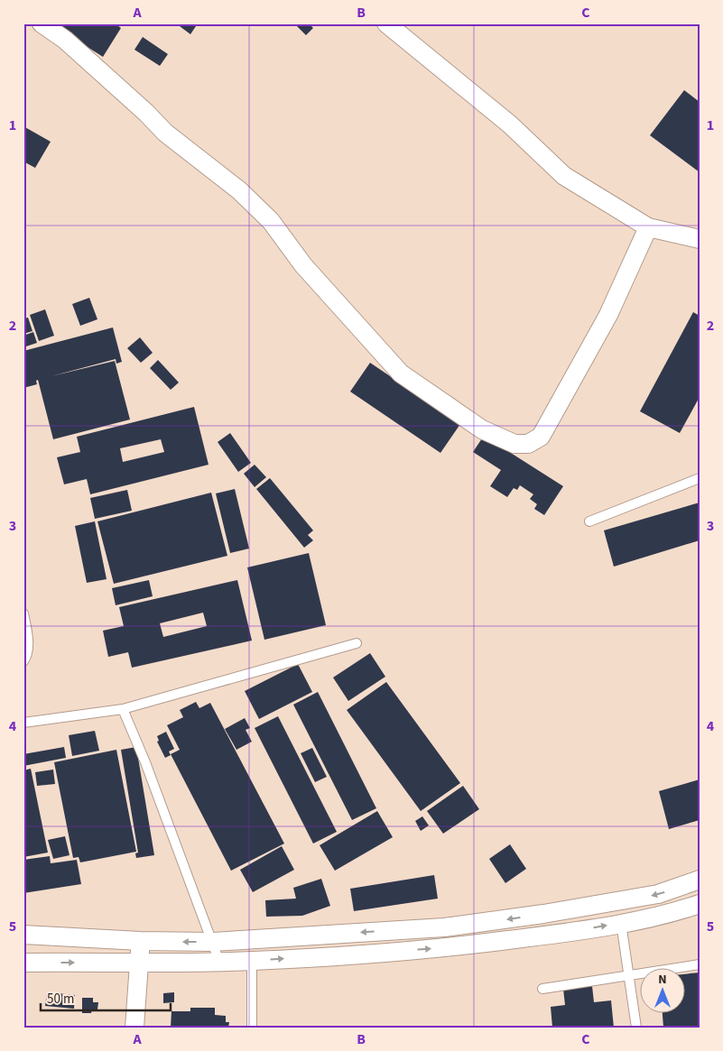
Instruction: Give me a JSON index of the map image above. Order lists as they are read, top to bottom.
{
  "scale_bar": "50 m",
  "north": "top",
  "grid": {
    "columns": ["A", "B", "C"],
    "rows": [
      "1",
      "2",
      "3",
      "4",
      "5"
    ]
  }
}
